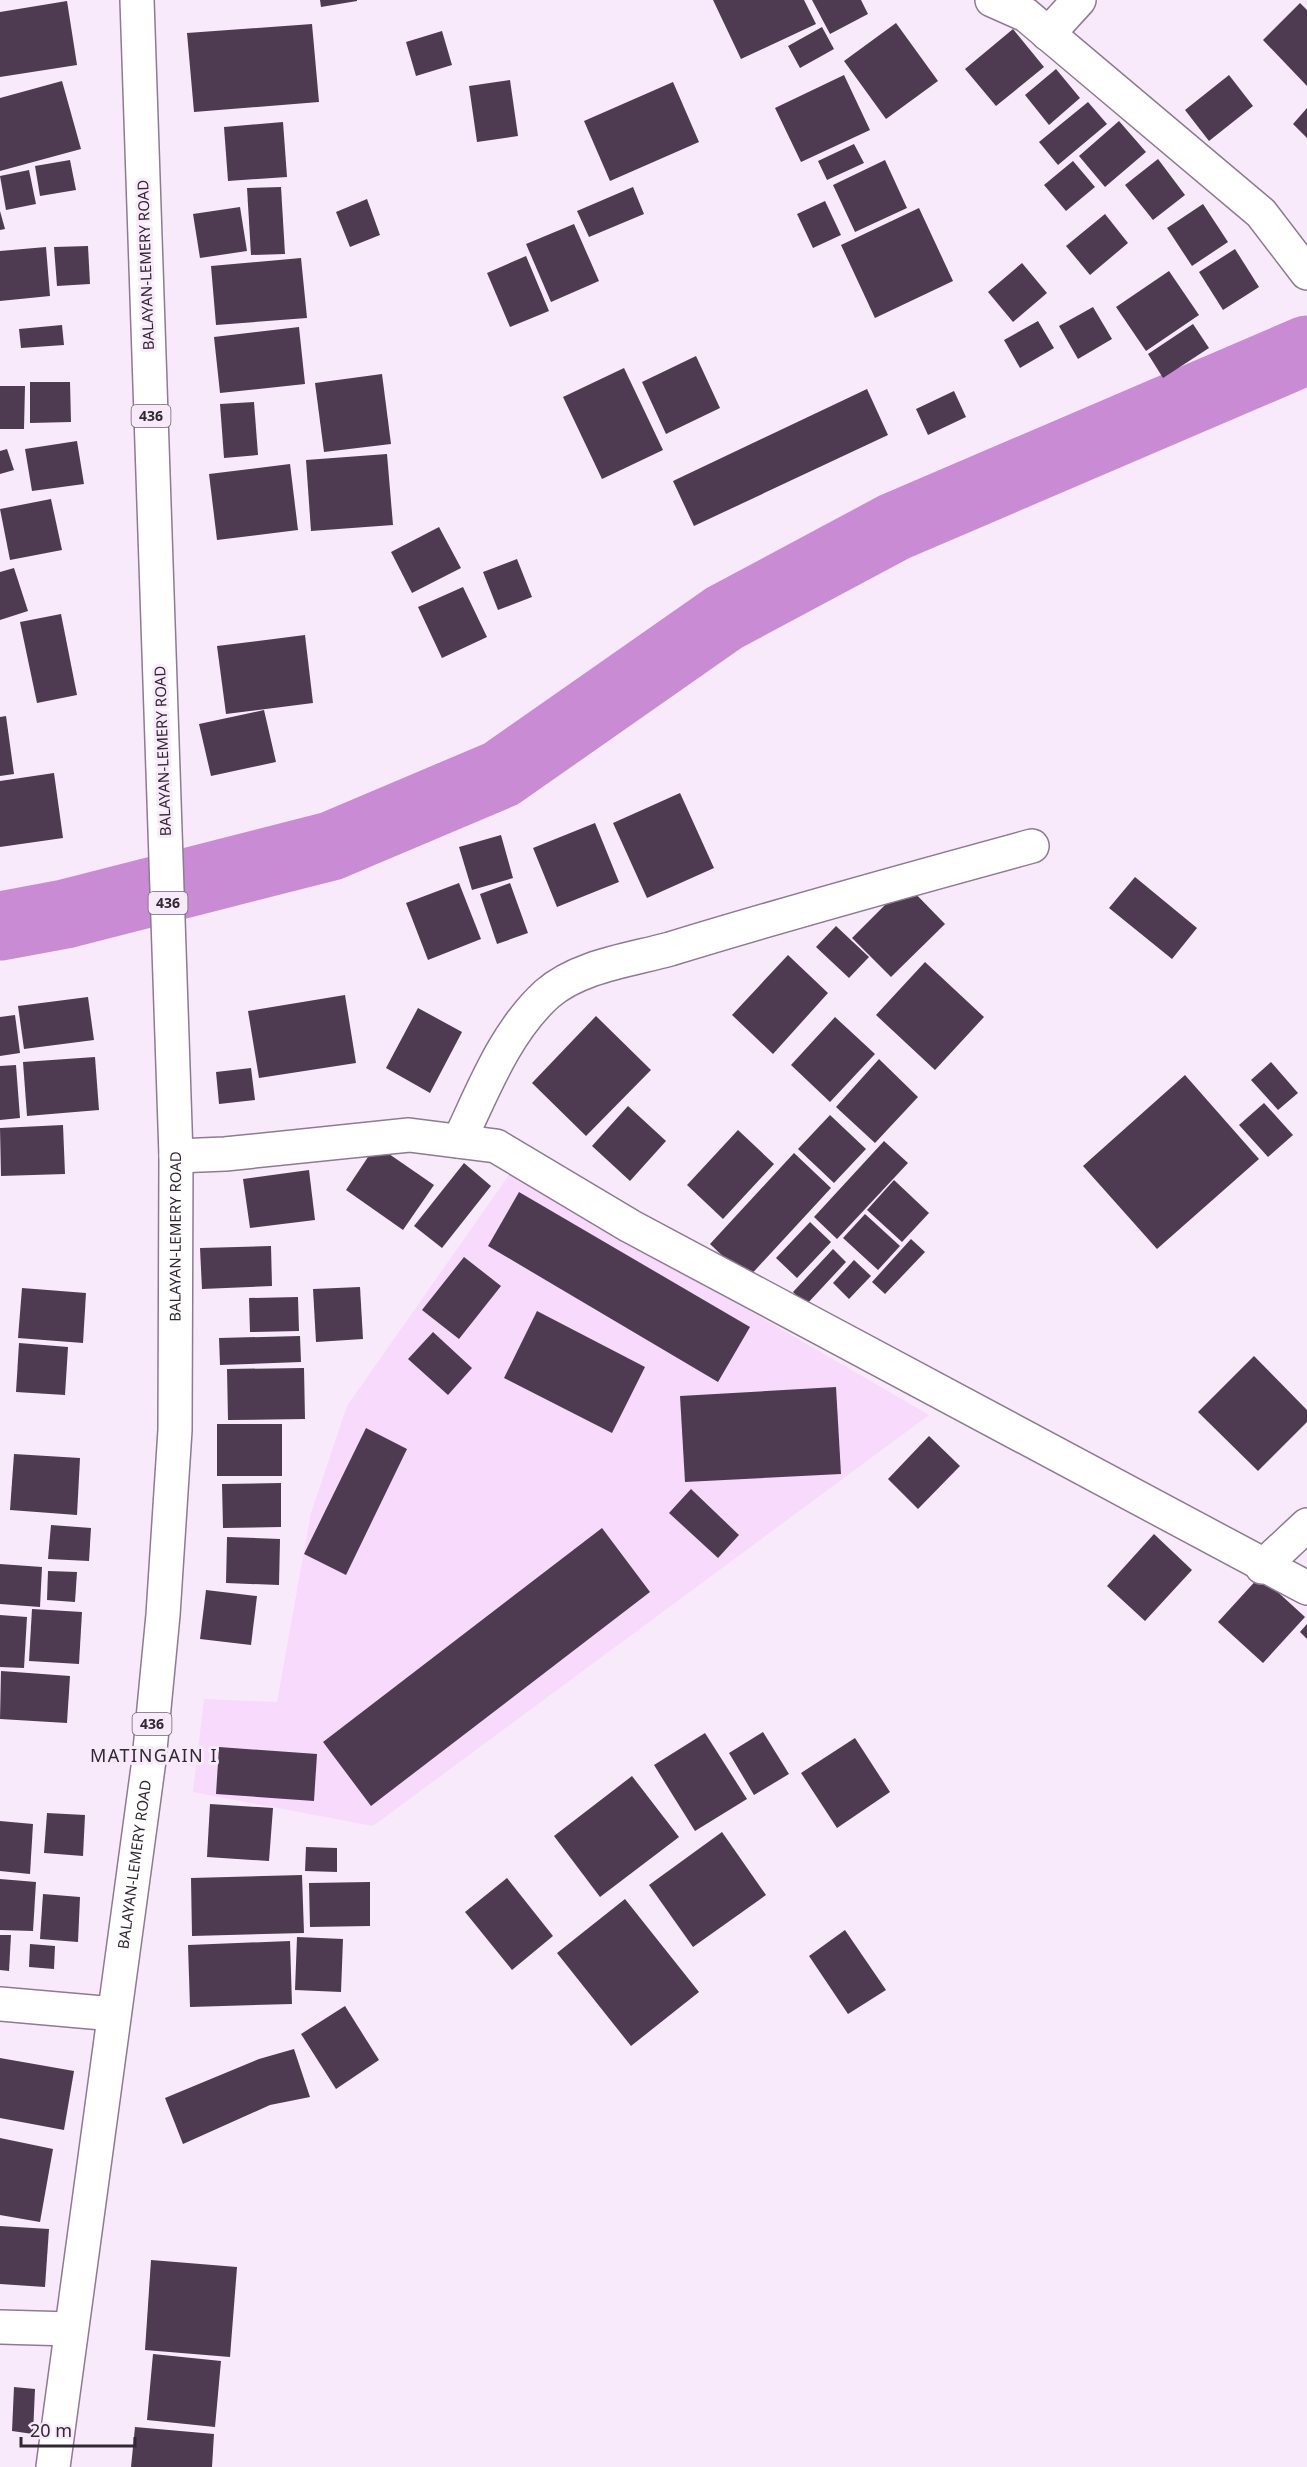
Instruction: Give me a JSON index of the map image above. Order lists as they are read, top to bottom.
{
  "streets": {
    "street": ["BALAYAN-LEMERY ROAD", "436"]
  },
  "districts": ["MATINGAIN I"],
  "scale_bar": "20 m"
}
